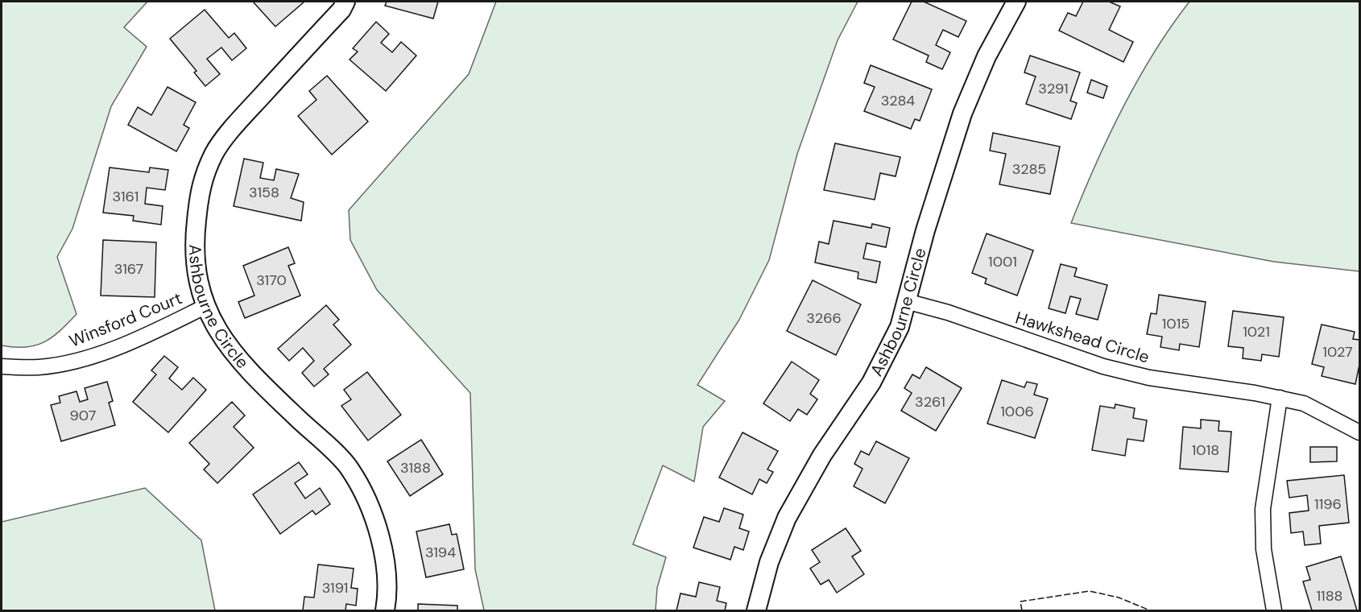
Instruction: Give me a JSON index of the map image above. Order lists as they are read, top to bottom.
{
  "streets": {
    "street": ["Ashbourne Circle", "Winsford Court", "Hawkshead Circle"]
  },
  "crossings": [
    ["Ashbourne Circle", "Winsford Court"],
    ["Ashbourne Circle", "Hawkshead Circle"]
  ],
  "house_numbers": [
    "3291",
    "3284",
    "3285",
    "3158",
    "3161",
    "1001",
    "3167",
    "3170",
    "3266",
    "1015",
    "1021",
    "1027",
    "3261",
    "1006",
    "907",
    "1018",
    "3188",
    "1196",
    "3194",
    "3191",
    "1188"
  ]
}
